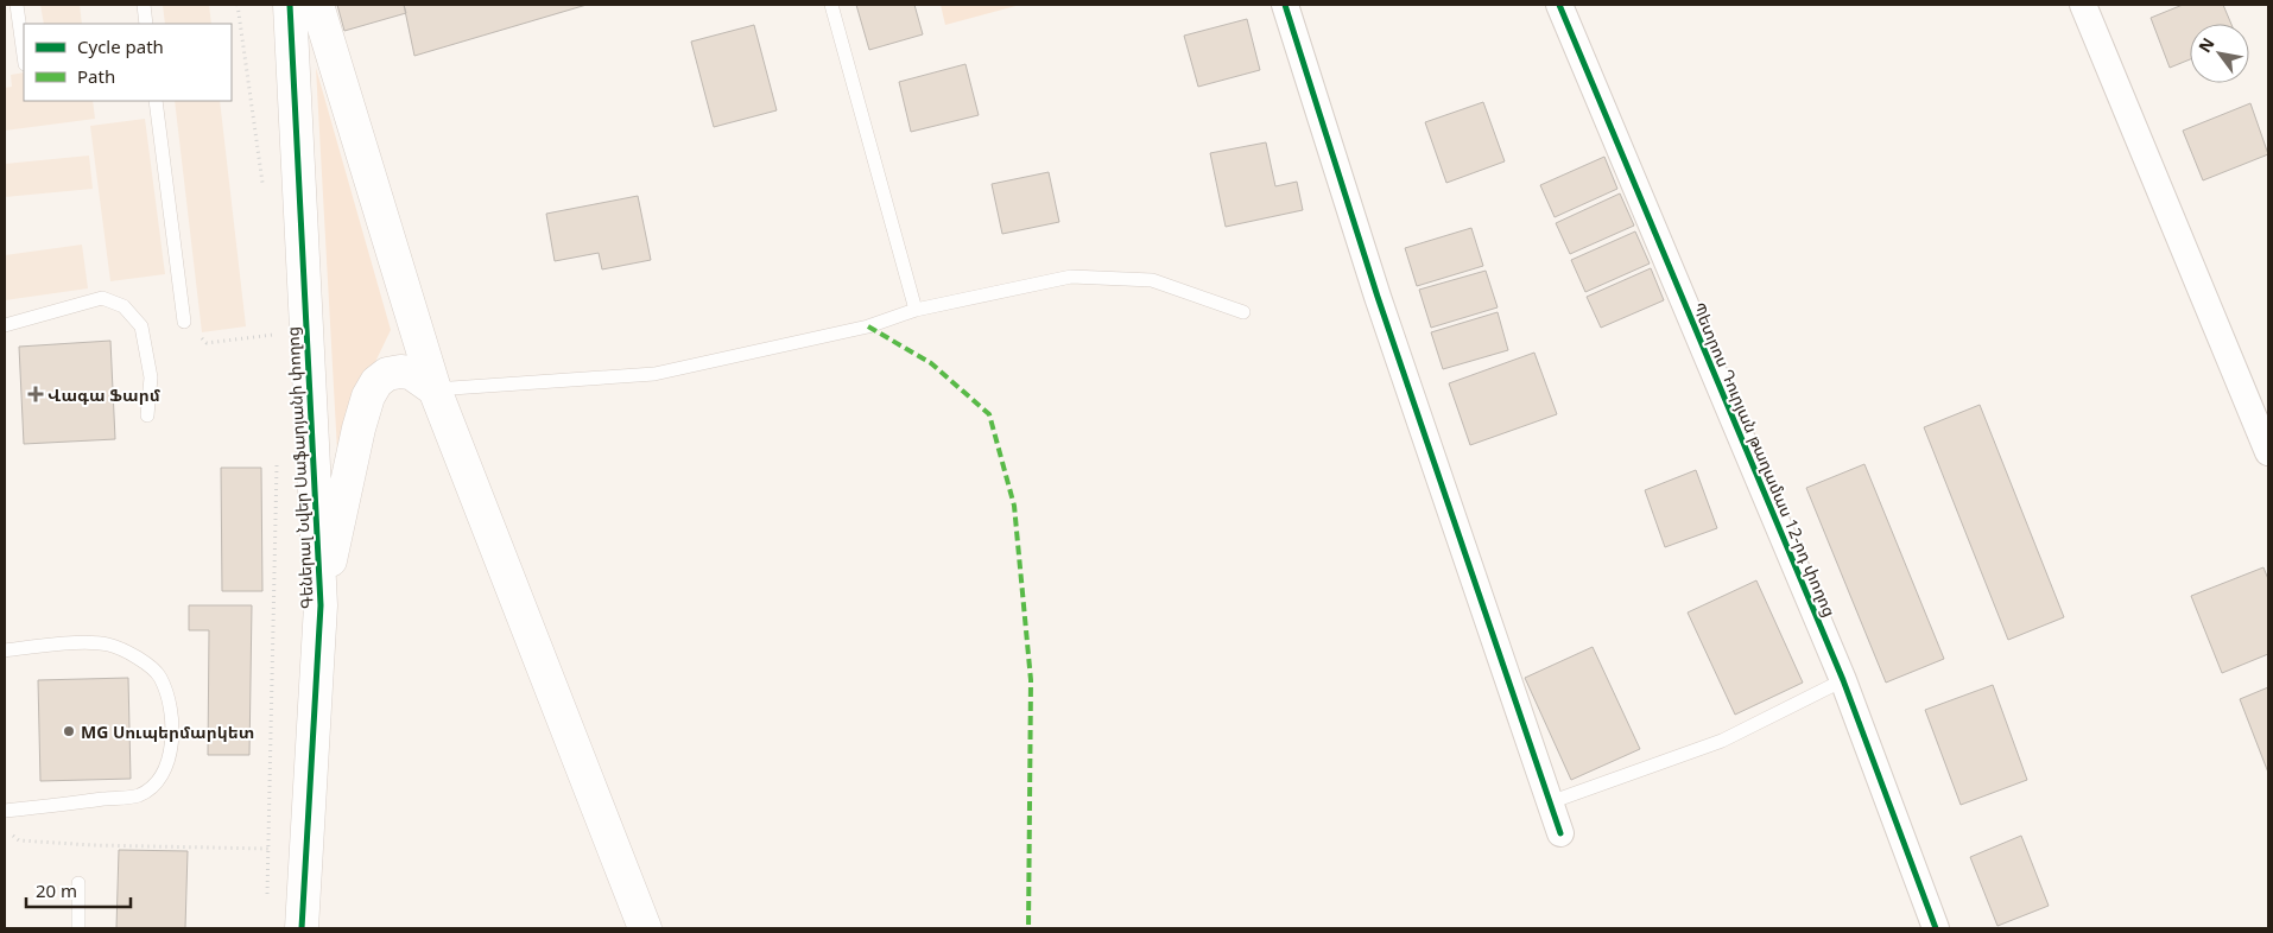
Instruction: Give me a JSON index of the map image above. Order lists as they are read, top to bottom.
{
  "streets": {
    "street": ["Պետրոս Դուրյան թաղամաս 12-րդ փողոց", "Գեներալ Նվեր Սաֆարյանի փողոց"]
  },
  "places": {
    "health": ["Վագա Ֆարմ"],
    "other": ["MG Սուպերմարկետ"]
  },
  "legend": ["Cycle path", "Path"],
  "scale_bar": "20 m",
  "north": "top left"
}
